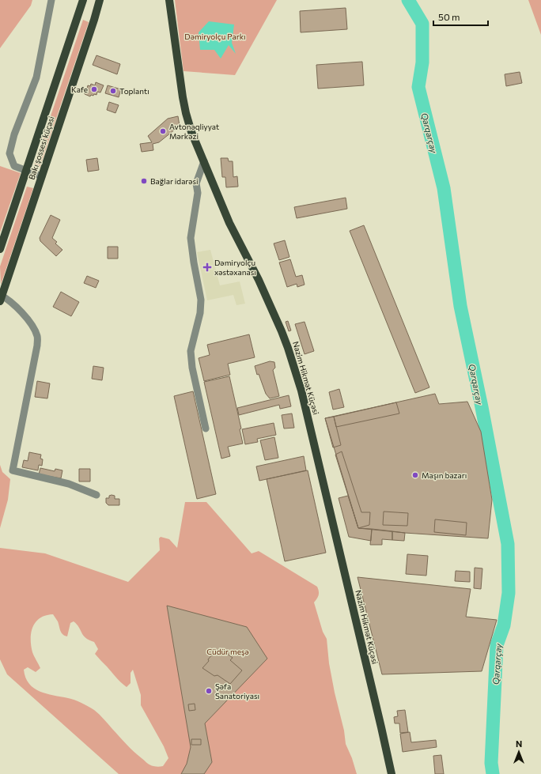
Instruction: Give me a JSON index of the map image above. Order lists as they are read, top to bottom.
{
  "streets": {
    "main road": ["Bakı şossesi küçəsi", "Nazim Hikmət Küçəsi"]
  },
  "water": ["Qarqarçay"],
  "parks": ["Dəmiryolçu Parkı", "Cüdür meşə"],
  "places": {
    "other": [
      "Kafe",
      "Toplantı",
      "Avtonəqliyyat Mərkəzi",
      "Bağlar idarəsi",
      "Maşın bazarı",
      "Şəfa Sanatoriyası"
    ],
    "health": ["Dəmiryolçu xəstəxanası"]
  },
  "scale_bar": "50 m",
  "north": "top"
}
